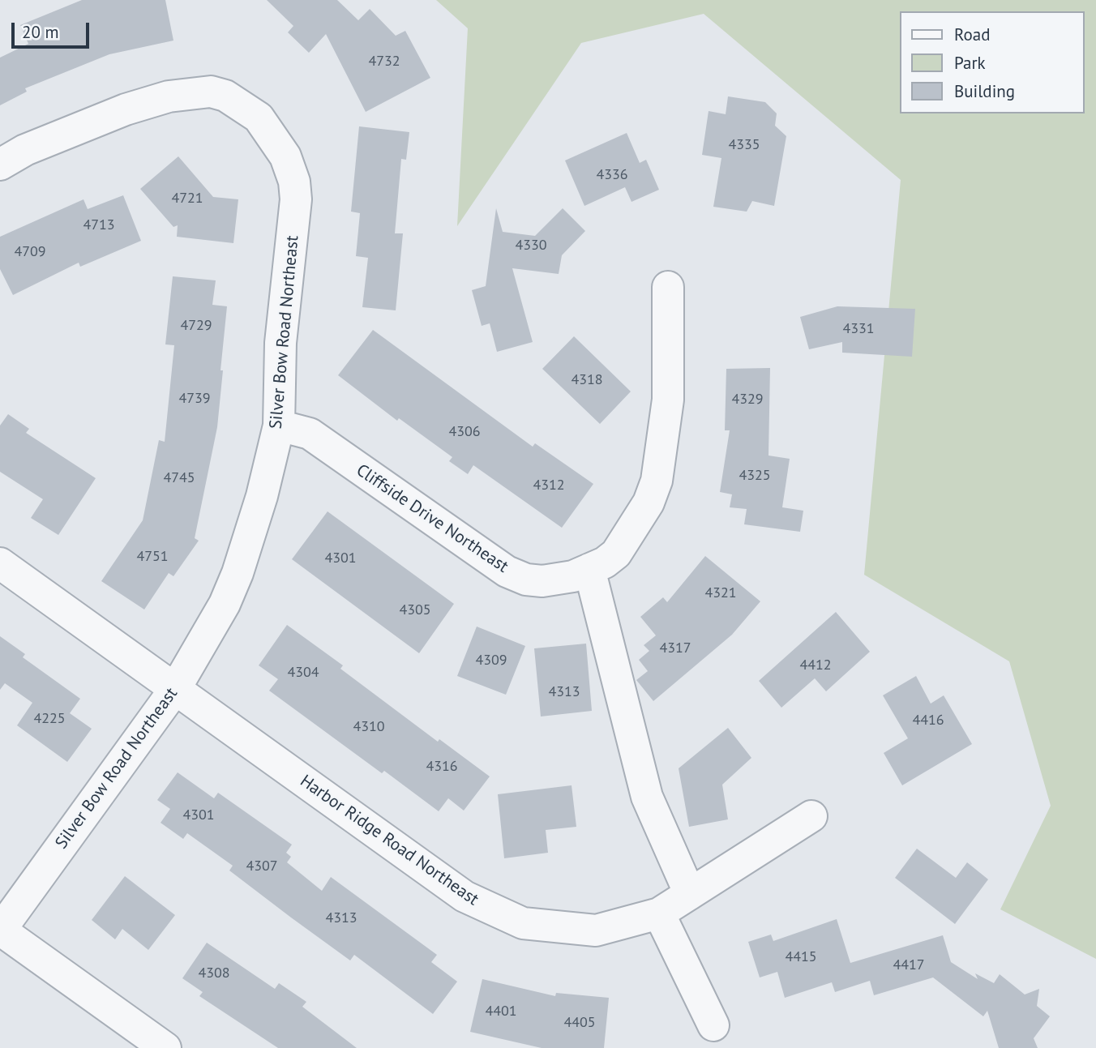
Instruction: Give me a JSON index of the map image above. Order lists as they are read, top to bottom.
{
  "streets": {
    "street": ["Silver Bow Road Northeast", "Cliffside Drive Northeast", "Harbor Ridge Road Northeast"]
  },
  "crossings": [
    ["Silver Bow Road Northeast", "Cliffside Drive Northeast"],
    ["Silver Bow Road Northeast", "Harbor Ridge Road Northeast"]
  ],
  "house_numbers": [
    "4732",
    "4335",
    "4336",
    "4721",
    "4713",
    "4330",
    "4709",
    "4729",
    "4331",
    "4318",
    "4739",
    "4329",
    "4306",
    "4325",
    "4745",
    "4312",
    "4751",
    "4301",
    "4321",
    "4305",
    "4317",
    "4309",
    "4412",
    "4304",
    "4313",
    "4225",
    "4416",
    "4310",
    "4316",
    "4301",
    "4307",
    "4313",
    "4415",
    "4417",
    "4308",
    "4401",
    "4405"
  ],
  "legend": ["Road", "Park", "Building"],
  "scale_bar": "20 m"
}
